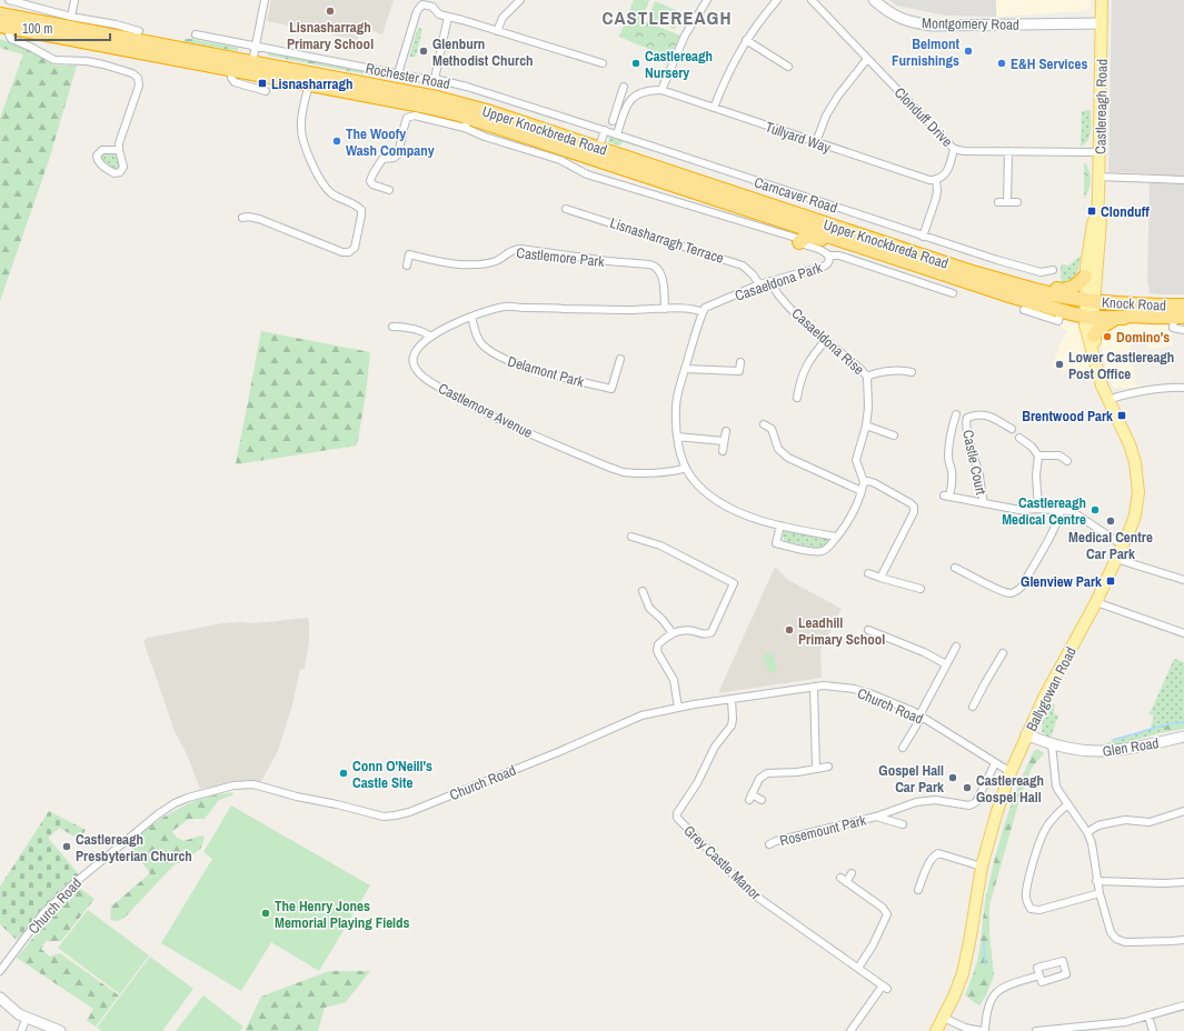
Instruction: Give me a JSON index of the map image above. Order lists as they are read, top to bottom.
{
  "streets": {
    "highway": ["Upper Knockbreda Road", "Knock Road"],
    "main road": ["Castlereagh Road", "Ballygowan Road"],
    "street": [
      "Montgomery Road",
      "Rochester Road",
      "Clonduff Drive",
      "Tullyard Way",
      "Carncaver Road",
      "Lisnasharragh Terrace",
      "Castlemore Park",
      "Casaeldona Park",
      "Casaeldona Rise",
      "Delamont Park",
      "Castlemore Avenue",
      "Castle Court",
      "Church Road",
      "Glen Road",
      "Rosemount Park",
      "Grey Castle Manor"
    ]
  },
  "crossings": [
    ["Montgomery Road", "Castlereagh Road"],
    ["Rochester Road", "Upper Knockbreda Road"],
    ["Rochester Road", "Carncaver Road"],
    ["Castlereagh Road", "Clonduff Drive"],
    ["Castlereagh Road", "Upper Knockbreda Road"],
    ["Castlereagh Road", "Knock Road"],
    ["Castlereagh Road", "Ballygowan Road"],
    ["Upper Knockbreda Road", "Casaeldona Park"],
    ["Upper Knockbreda Road", "Knock Road"],
    ["Upper Knockbreda Road", "Ballygowan Road"],
    ["Lisnasharragh Terrace", "Casaeldona Park"],
    ["Castlemore Park", "Castlemore Avenue"],
    ["Casaeldona Park", "Casaeldona Rise"],
    ["Casaeldona Park", "Castlemore Avenue"],
    ["Knock Road", "Ballygowan Road"],
    ["Delamont Park", "Castlemore Avenue"],
    ["Ballygowan Road", "Church Road"],
    ["Ballygowan Road", "Glen Road"],
    ["Church Road", "Rosemount Park"],
    ["Church Road", "Grey Castle Manor"]
  ],
  "districts": ["CASTLEREAGH"],
  "places": {
    "other": [
      "Lisnasharragh Primary School",
      "Glenburn Methodist Church",
      "Belmont Furnishings",
      "Castlereagh Nursery",
      "E&H Services",
      "The Woofy Wash Company",
      "Domino's",
      "Lower Castlereagh Post Office",
      "Castlereagh Medical Centre",
      "Medical Centre Car Park",
      "Leadhill Primary School",
      "Conn O'Neill's Castle Site",
      "Gospel Hall Car Park",
      "Castlereagh Gospel Hall",
      "Castlereagh Presbyterian Church",
      "The Henry Jones Memorial Playing Fields"
    ],
    "transit": [
      "Lisnasharragh",
      "Clonduff",
      "Brentwood Park",
      "Glenview Park"
    ]
  },
  "scale_bar": "100 m"
}
